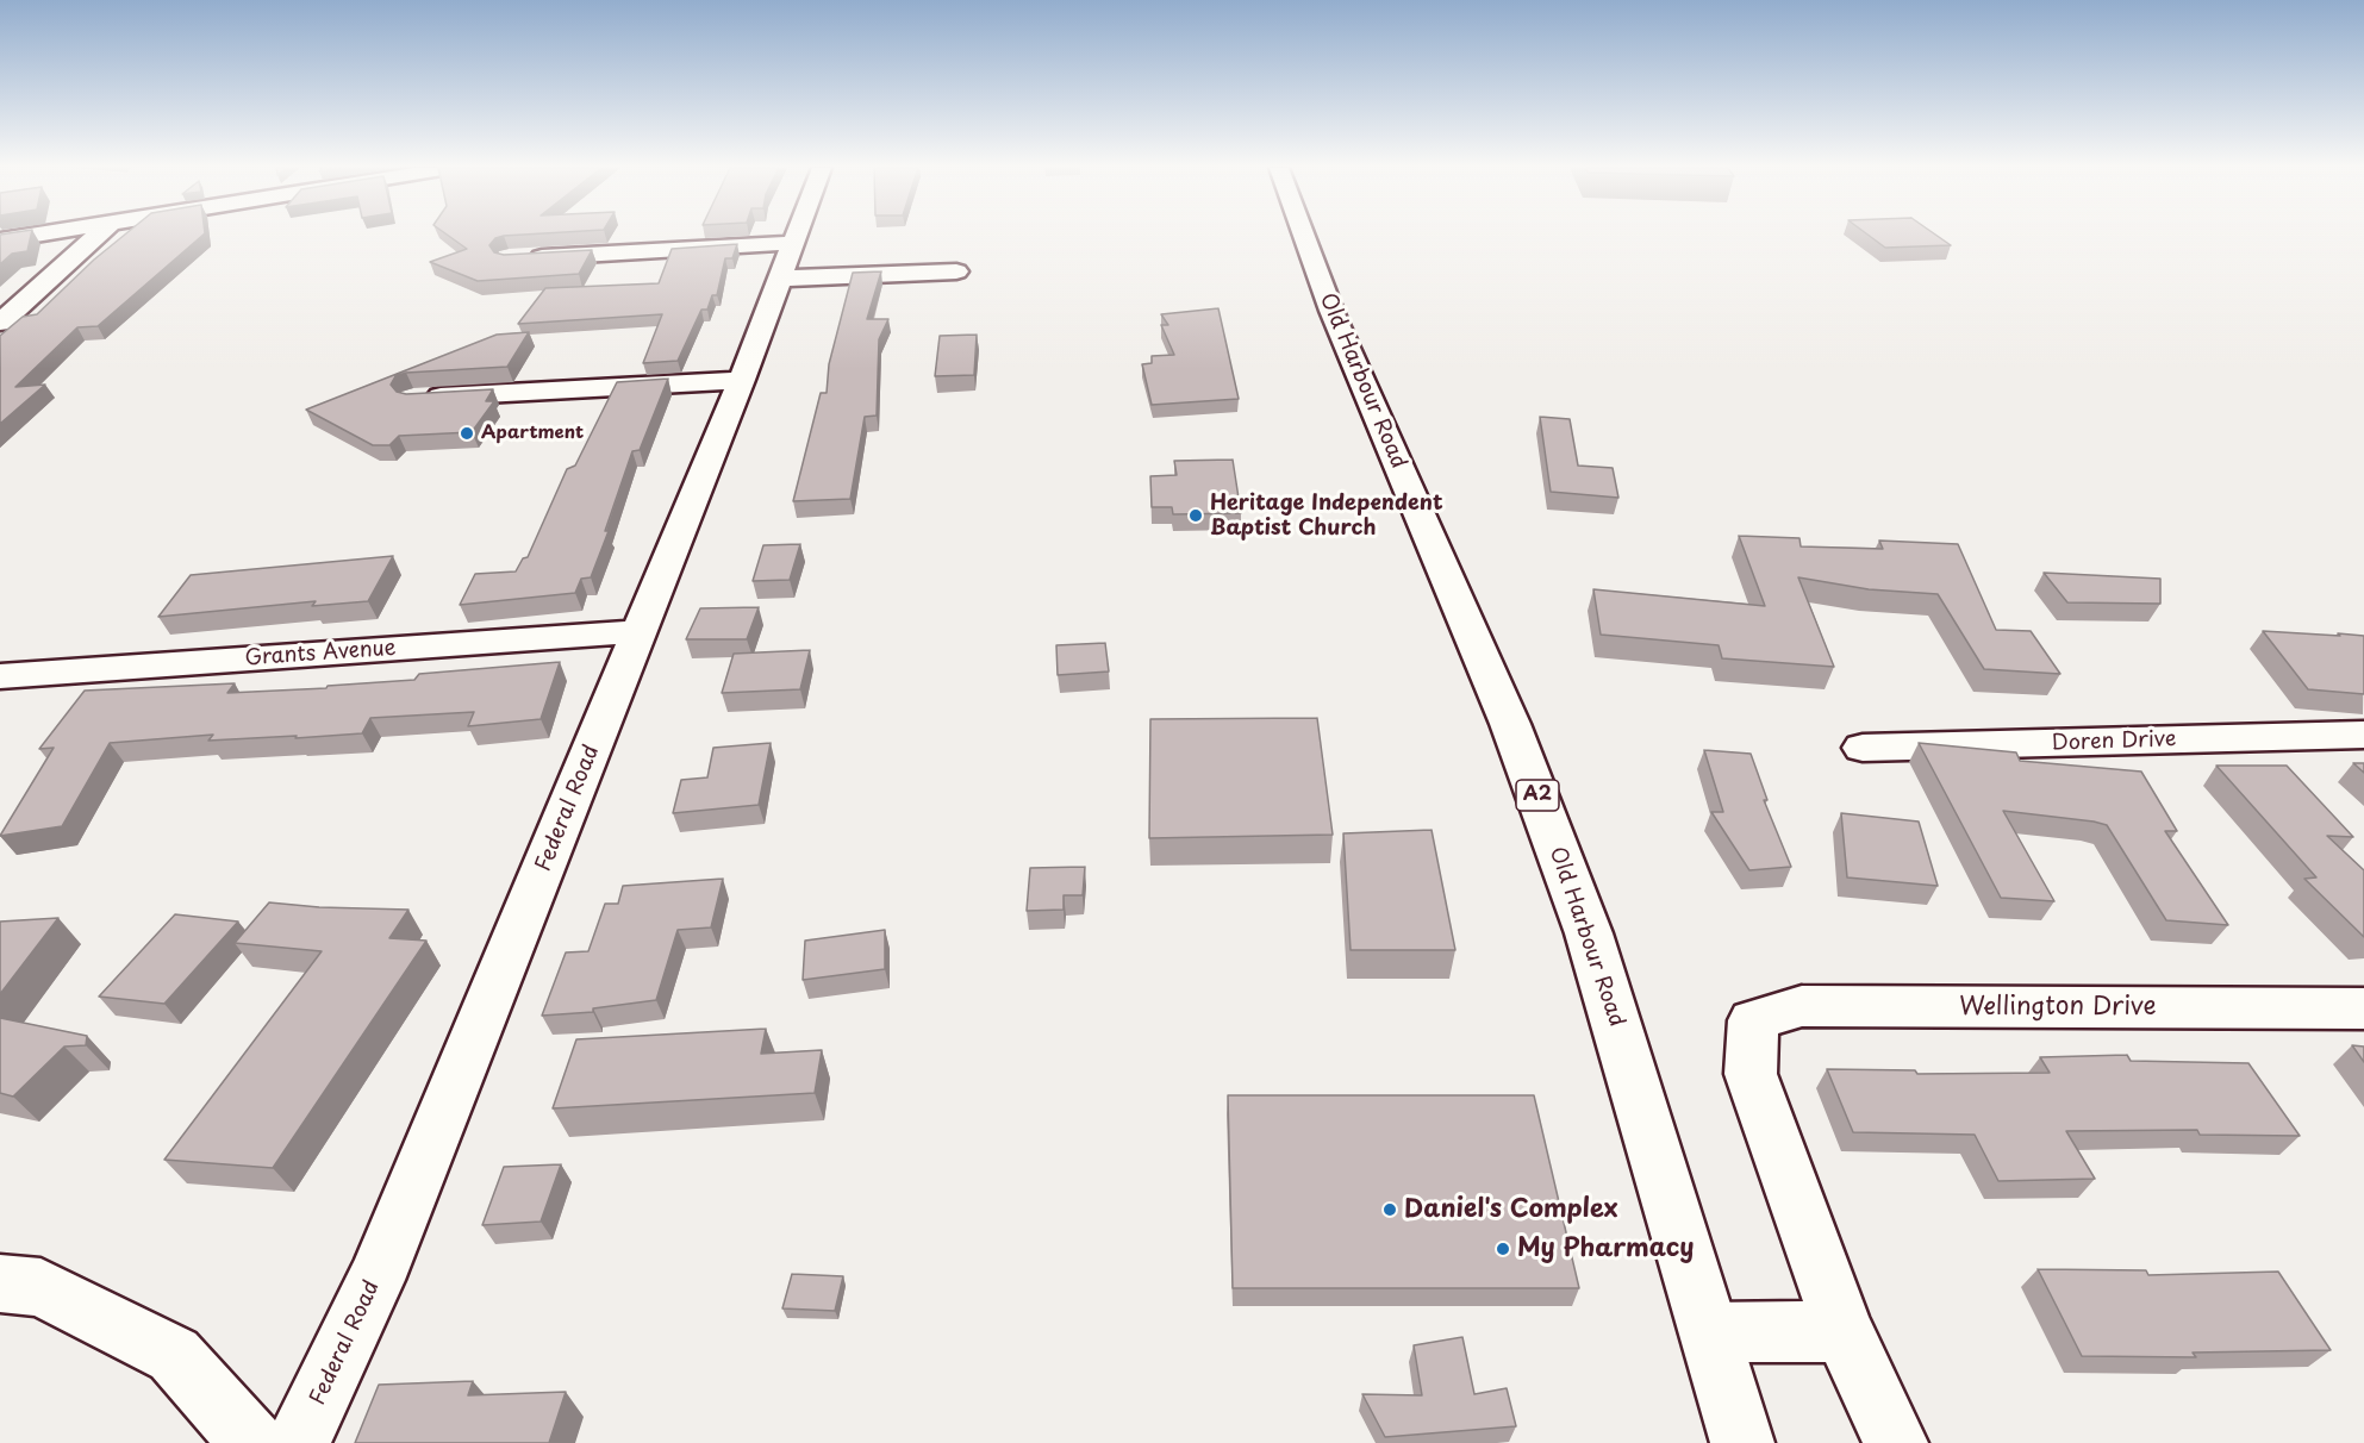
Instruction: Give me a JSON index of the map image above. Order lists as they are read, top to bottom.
{
  "streets": {
    "street": [
      "Old Harbour Road",
      "Grants Avenue",
      "Doren Drive",
      "A2",
      "Federal Road",
      "Wellington Drive"
    ]
  },
  "crossings": [
    ["Grants Avenue", "Federal Road"]
  ],
  "places": [
    "Apartment",
    "Heritage Independent Baptist Church",
    "Daniel's Complex",
    "My Pharmacy"
  ]
}
